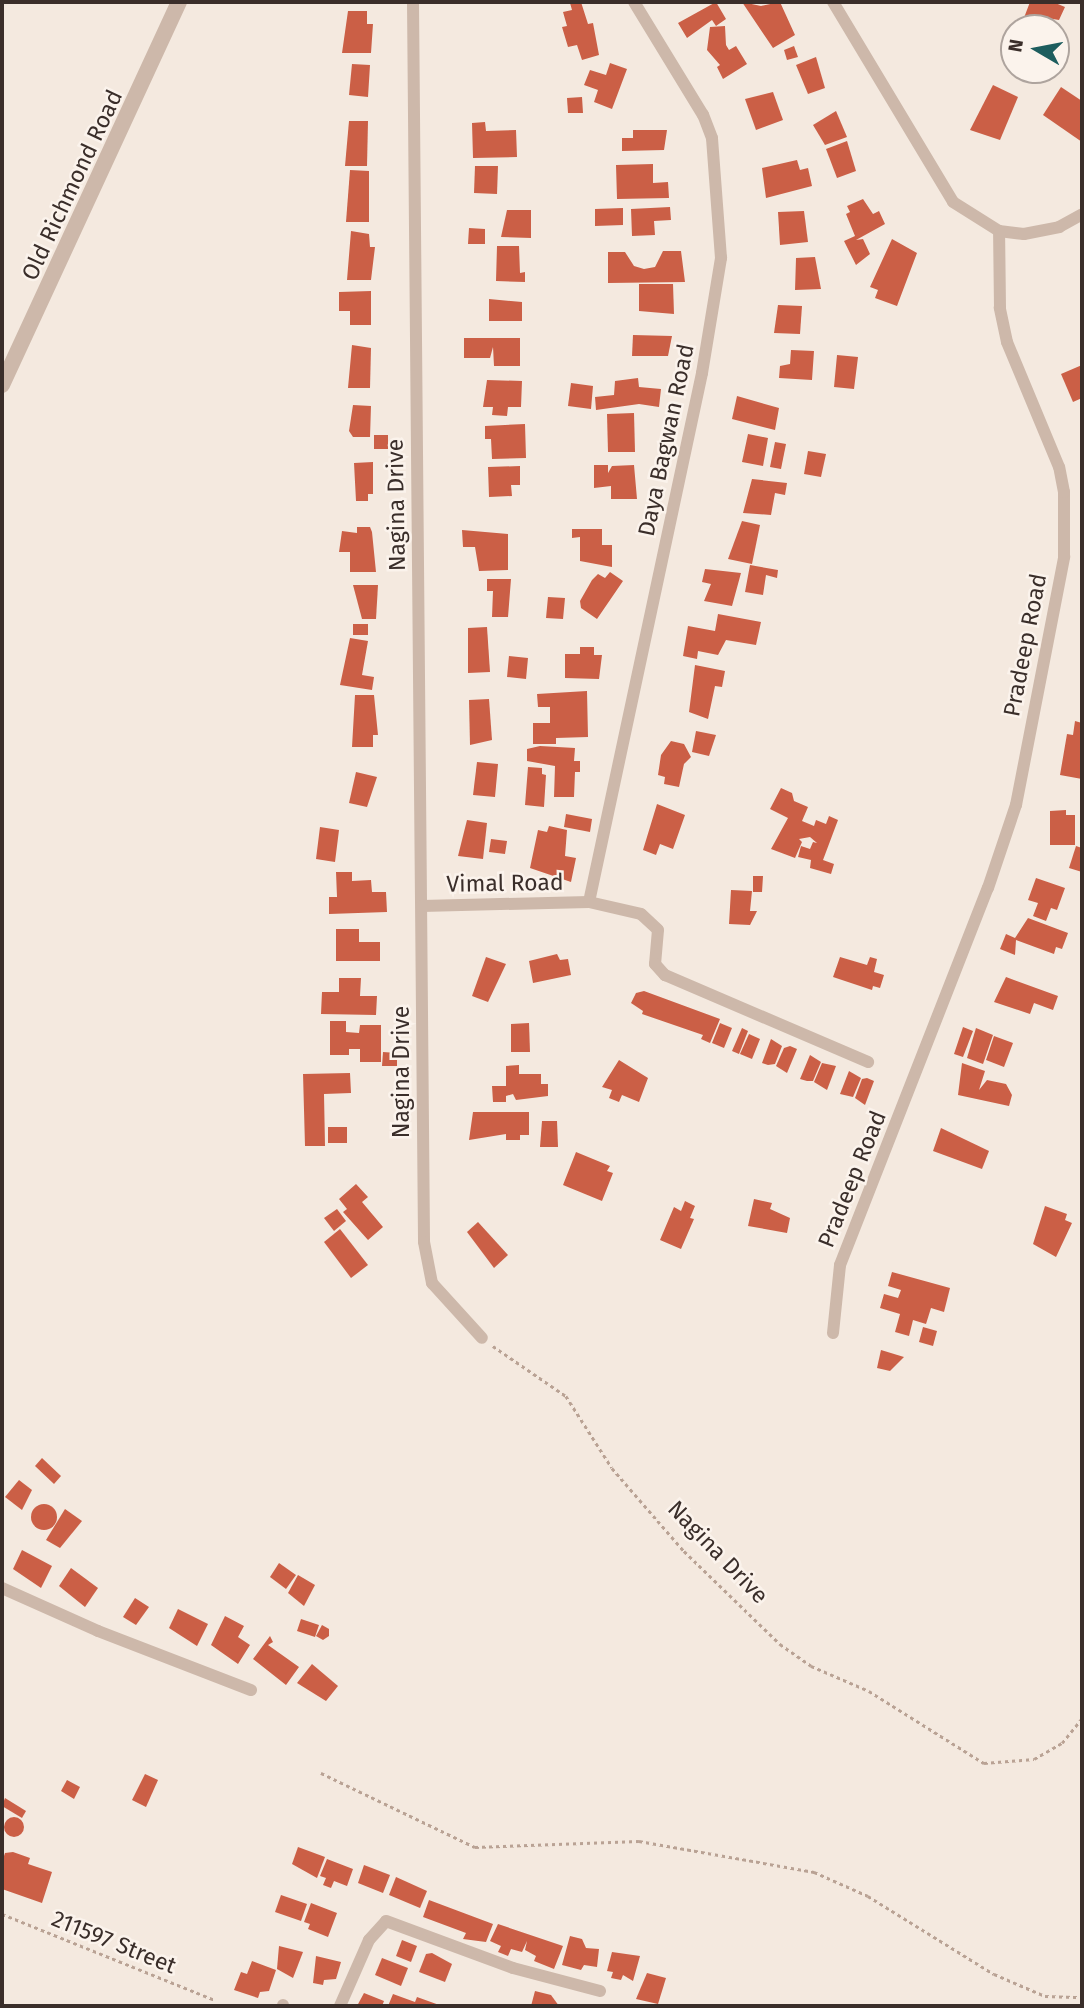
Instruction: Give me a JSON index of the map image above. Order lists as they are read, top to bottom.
{
  "streets": {
    "street": [
      "Old Richmond Road",
      "Daya Bagwan Road",
      "Nagina Drive",
      "Pradeep Road",
      "Vimal Road"
    ],
    "path": ["211597 Street"]
  },
  "crossings": [
    ["Daya Bagwan Road", "Vimal Road"],
    ["Nagina Drive", "Vimal Road"]
  ],
  "north": "left"
}
